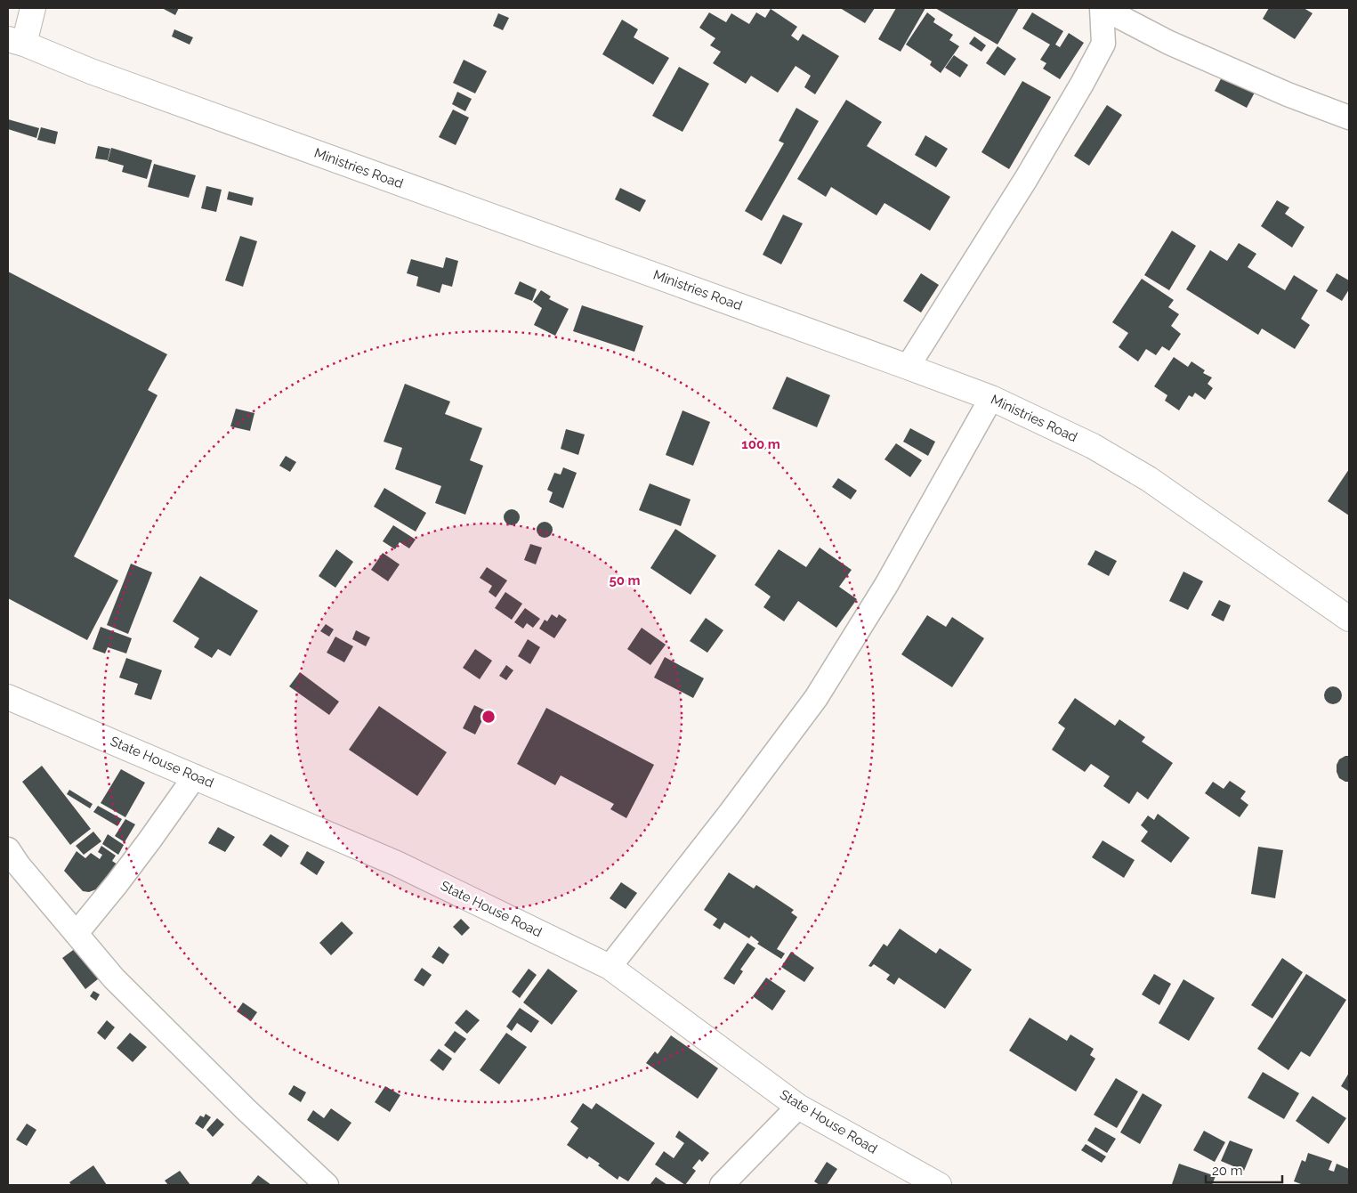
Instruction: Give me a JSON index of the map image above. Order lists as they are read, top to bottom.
{
  "streets": {
    "main road": ["Ministries Road", "State House Road"]
  },
  "scale_bar": "20 m",
  "rings": ["100 m", "50 m"]
}
